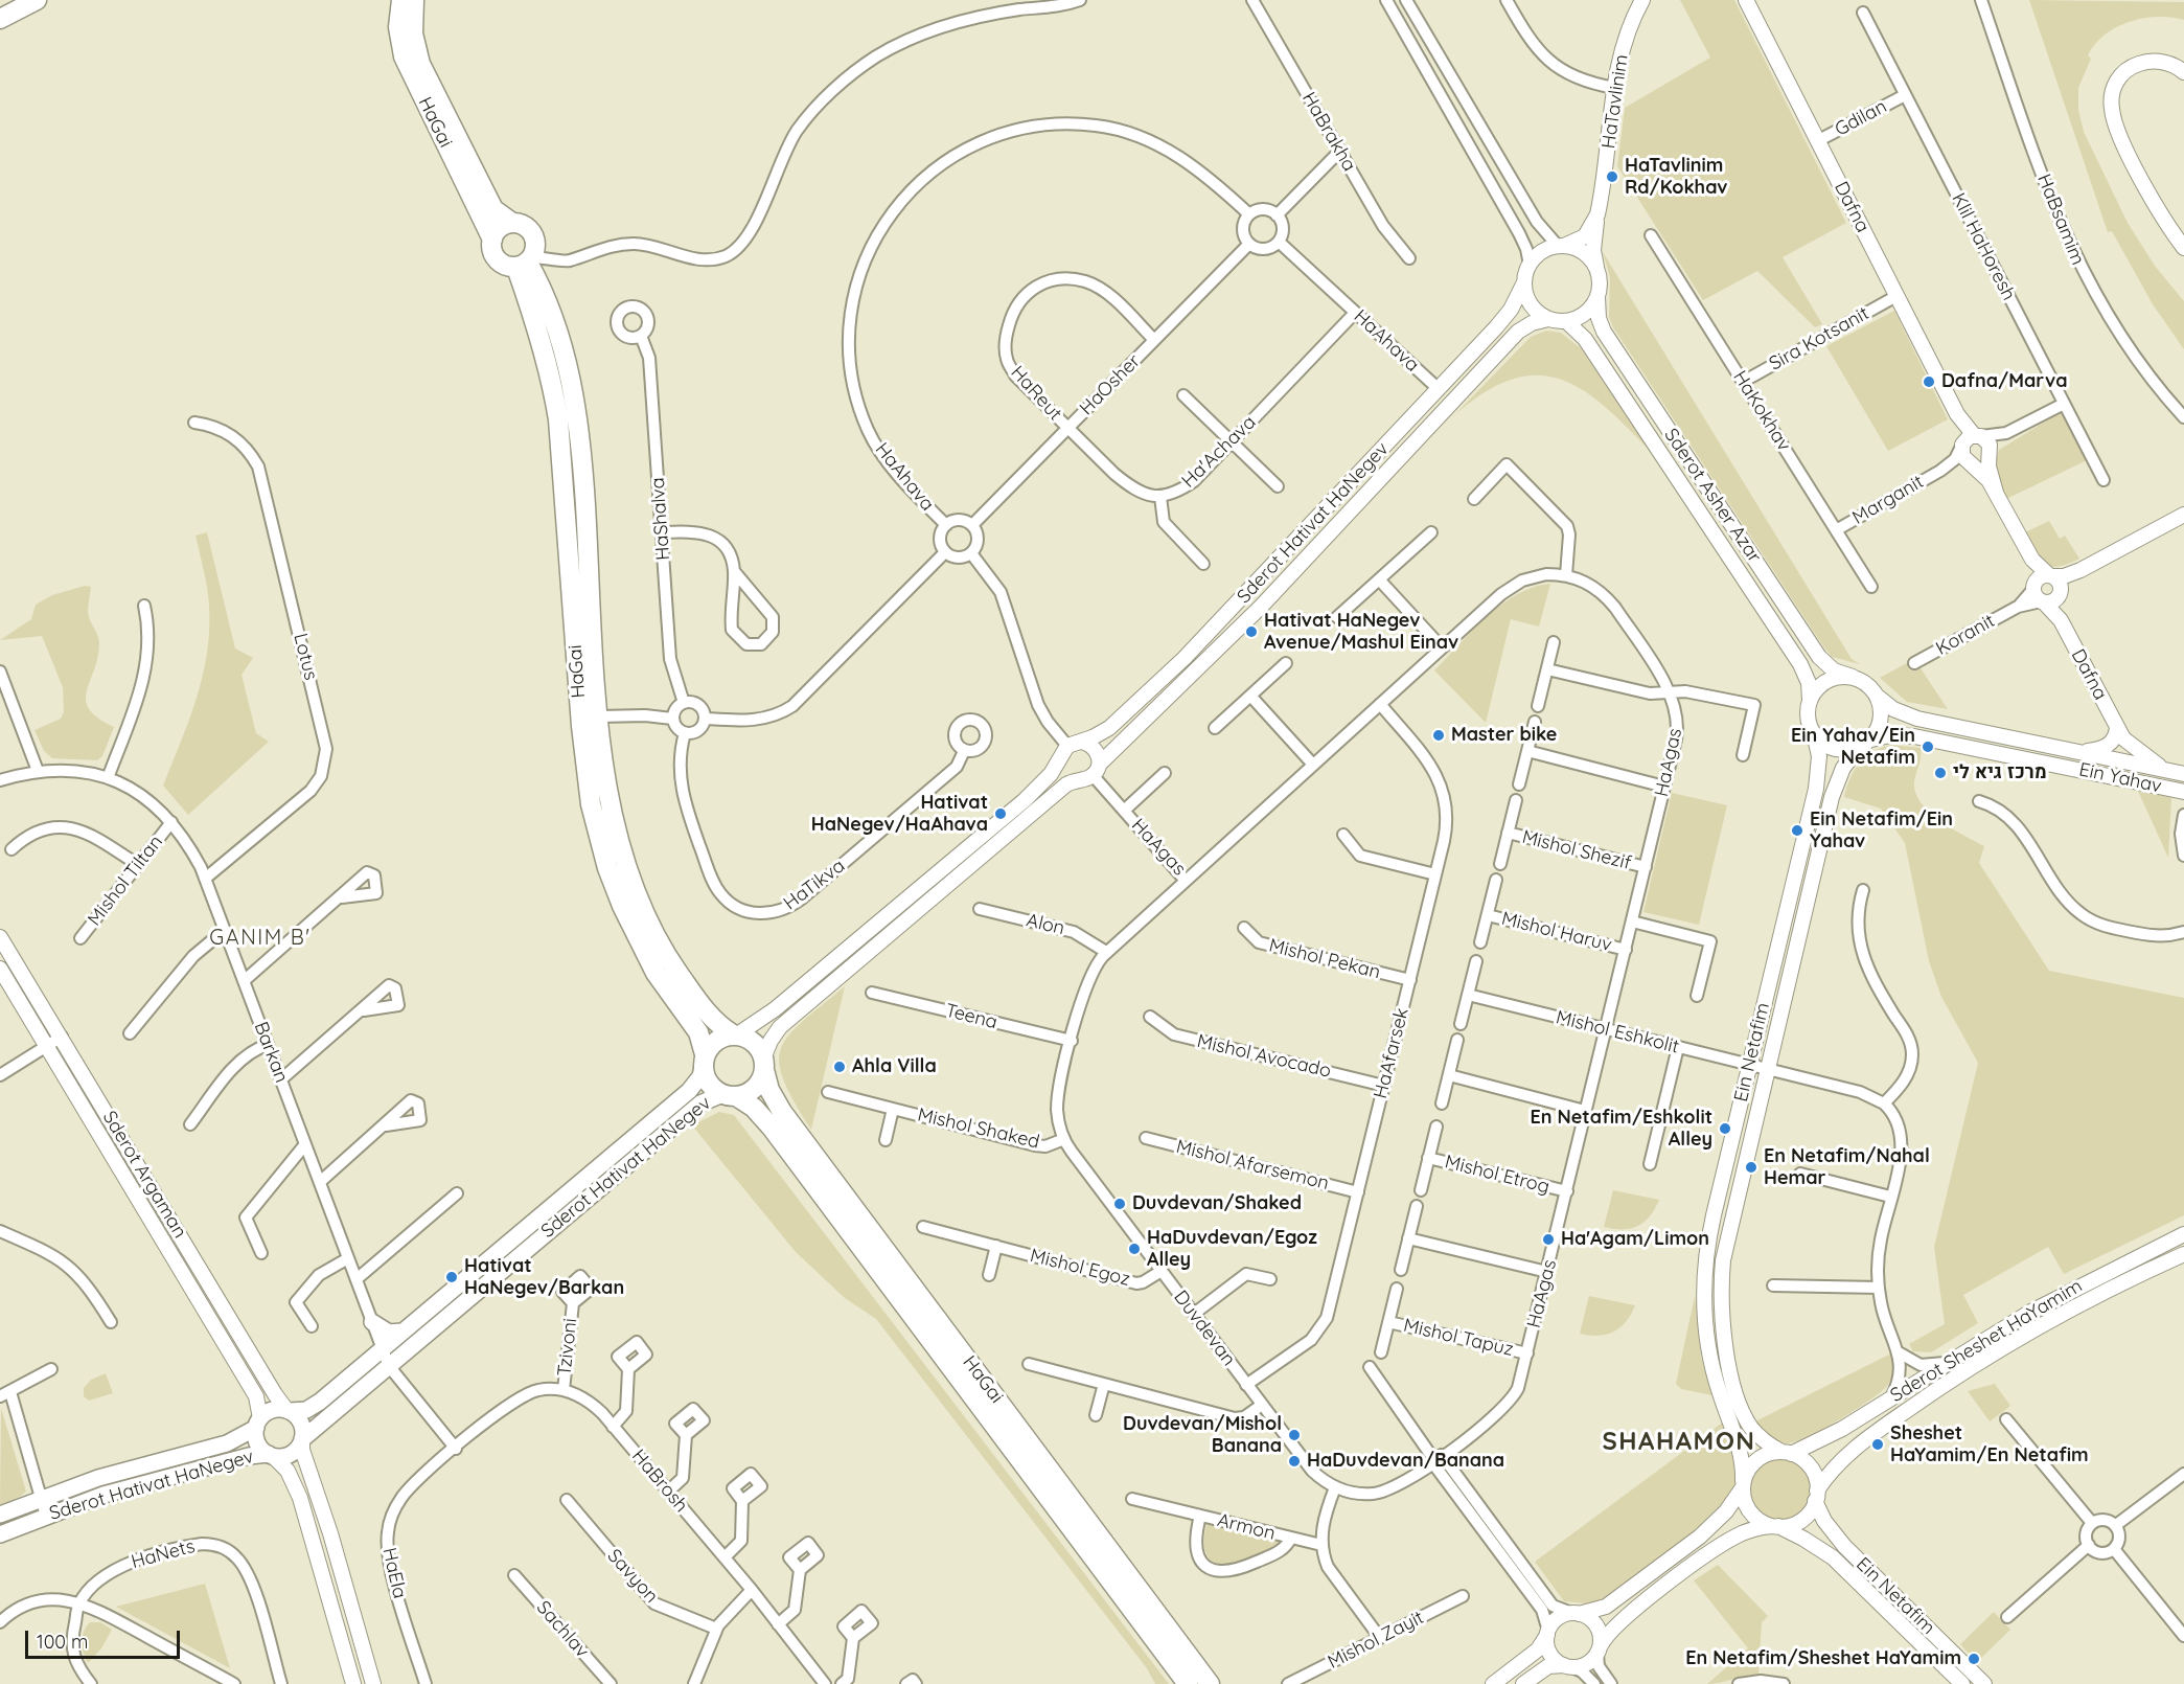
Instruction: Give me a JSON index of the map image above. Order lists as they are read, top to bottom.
{
  "streets": {
    "highway": ["HaGai"],
    "main road": ["Sderot Hativat HaNegev"],
    "street": [
      "HaTavlinim",
      "Gdilan",
      "HaBrakha",
      "Dafna",
      "HaBsamim",
      "Klil HaHoresh",
      "Sira Kotsanit",
      "HaAhava",
      "HaOsher",
      "HaReut",
      "HaKokhav",
      "Ha'Achava",
      "Sderot Asher Azar",
      "Marganit",
      "HaShalva",
      "Koranit",
      "Lotus",
      "HaAgas",
      "Ein Yahav",
      "Mishol Shezif",
      "Mishol Tiltan",
      "HaTikva",
      "Alon",
      "Mishol Haruv",
      "Mishol Pekan",
      "Teena",
      "Mishol Eshkolit",
      "Barkan",
      "Ein Netafim",
      "HaAfarsek",
      "Mishol Avocado",
      "Mishol Shaked",
      "Mishol Afarsemon",
      "Sderot Argaman",
      "Mishol Etrog",
      "Mishol Egoz",
      "Duvdevan",
      "Mishol Tapuz",
      "Sderot Sheshet HaYamim",
      "Tzivoni",
      "HaBrosh",
      "Armon",
      "HaNets",
      "HaEla",
      "Savyon",
      "Sachlav",
      "Mishol Zayit"
    ]
  },
  "crossings": [
    ["HaTavlinim", "Sderot Asher Azar"],
    ["HaTavlinim", "Sderot Hativat HaNegev"],
    ["Gdilan", "Dafna"],
    ["Gdilan", "Klil HaHoresh"],
    ["HaGai", "Sderot Hativat HaNegev"],
    ["Dafna", "Sira Kotsanit"],
    ["Dafna", "Marganit"],
    ["Dafna", "Koranit"],
    ["Dafna", "Ein Yahav"],
    ["Sira Kotsanit", "HaKokhav"],
    ["HaAhava", "HaOsher"],
    ["HaAhava", "Ha'Achava"],
    ["HaAhava", "Sderot Hativat HaNegev"],
    ["HaOsher", "HaReut"],
    ["HaOsher", "Ha'Achava"],
    ["HaReut", "Ha'Achava"],
    ["HaKokhav", "Marganit"],
    ["Sderot Asher Azar", "Sderot Hativat HaNegev"],
    ["Sderot Asher Azar", "Ein Yahav"],
    ["Sderot Asher Azar", "Ein Netafim"],
    ["HaShalva", "HaTikva"],
    ["Sderot Hativat HaNegev", "HaAgas"],
    ["Sderot Hativat HaNegev", "Barkan"],
    ["Sderot Hativat HaNegev", "Sderot Argaman"],
    ["Lotus", "Barkan"],
    ["HaAgas", "Mishol Shezif"],
    ["HaAgas", "Mishol Haruv"],
    ["HaAgas", "Mishol Eshkolit"],
    ["HaAgas", "HaAfarsek"],
    ["HaAgas", "Mishol Etrog"],
    ["HaAgas", "Duvdevan"],
    ["HaAgas", "Mishol Tapuz"],
    ["Ein Yahav", "Ein Netafim"],
    ["Mishol Tiltan", "Barkan"],
    ["Alon", "Duvdevan"],
    ["Mishol Pekan", "HaAfarsek"],
    ["Teena", "Duvdevan"],
    ["Mishol Eshkolit", "Ein Netafim"],
    ["Barkan", "HaBrosh"],
    ["Barkan", "HaEla"],
    ["Ein Netafim", "Sderot Sheshet HaYamim"],
    ["HaAfarsek", "Mishol Avocado"],
    ["HaAfarsek", "Mishol Afarsemon"],
    ["HaAfarsek", "Duvdevan"],
    ["Mishol Shaked", "Duvdevan"],
    ["Mishol Egoz", "Duvdevan"],
    ["Tzivoni", "HaBrosh"],
    ["HaBrosh", "HaEla"]
  ],
  "districts": ["GANIM B'", "SHAHAMON"],
  "places": [
    "HaTavlinim Rd/Kokhav",
    "Dafna/Marva",
    "Hativat HaNegev Avenue/Mashul Einav",
    "Master bike",
    "Ein Yahav/Ein Netafim",
    "מרכז גיא לי",
    "Hativat HaNegev/HaAhava",
    "Ein Netafim/Ein Yahav",
    "Ahla Villa",
    "En Netafim/Eshkolit Alley",
    "En Netafim/Nahal Hemar",
    "Duvdevan/Shaked",
    "Ha'Agam/Limon",
    "HaDuvdevan/Egoz Alley",
    "Hativat HaNegev/Barkan",
    "Duvdevan/Mishol Banana",
    "Sheshet HaYamim/En Netafim",
    "HaDuvdevan/Banana",
    "En Netafim/Sheshet HaYamim"
  ],
  "scale_bar": "100 m"
}
